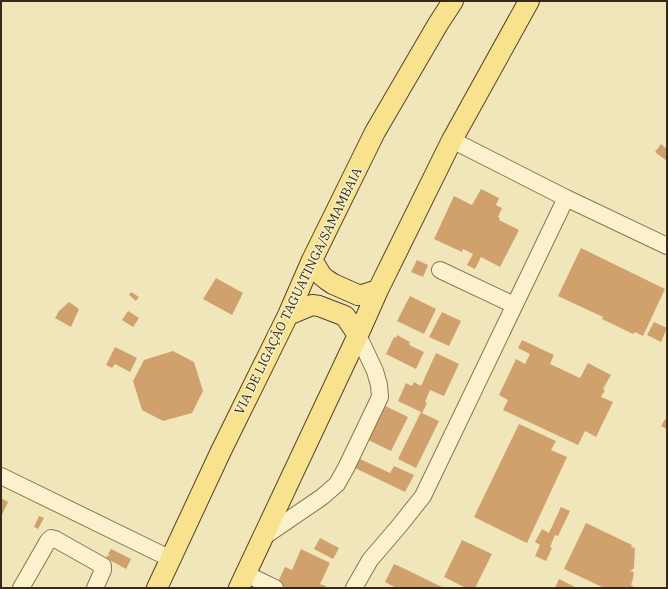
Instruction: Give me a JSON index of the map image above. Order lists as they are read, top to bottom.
{
  "streets": {
    "main road": ["VIA DE LIGAÇÃO TAGUATINGA/SAMAMBAIA"]
  }
}
